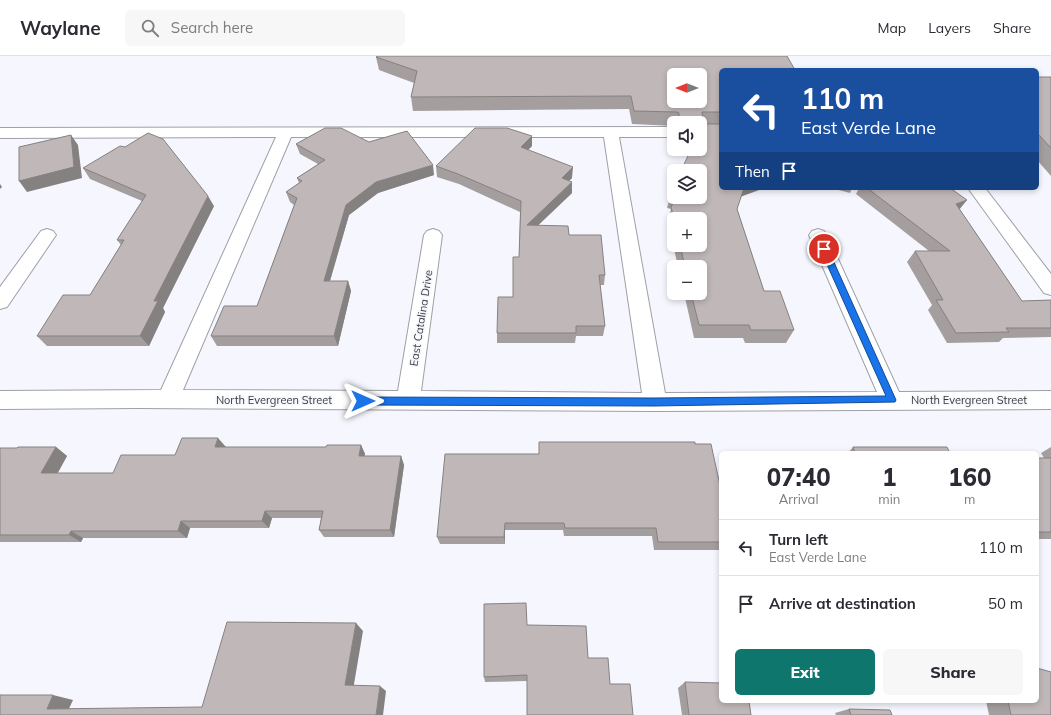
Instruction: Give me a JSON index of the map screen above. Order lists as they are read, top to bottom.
{
  "streets": {
    "street": ["East Catalina Drive", "North Evergreen Street"]
  },
  "crossings": [
    ["East Catalina Drive", "North Evergreen Street"]
  ],
  "north": "left",
  "page": {
    "header": "Waylane",
    "search": "Search here",
    "nav": ["Map", "Layers", "Share"],
    "map_buttons": ["+", "−"],
    "turn": ["110 m", "East Verde Lane"],
    "then": "Then",
    "eta": [
      "07:40",
      "Arrival",
      "1",
      "min",
      "160",
      "m"
    ],
    "list": [
      {
        "name": "Turn left",
        "note": "East Verde Lane",
        "value": "110 m"
      },
      {
        "name": "Arrive at destination",
        "value": "50 m"
      }
    ],
    "buttons": ["Exit", "Share"]
  }
}
